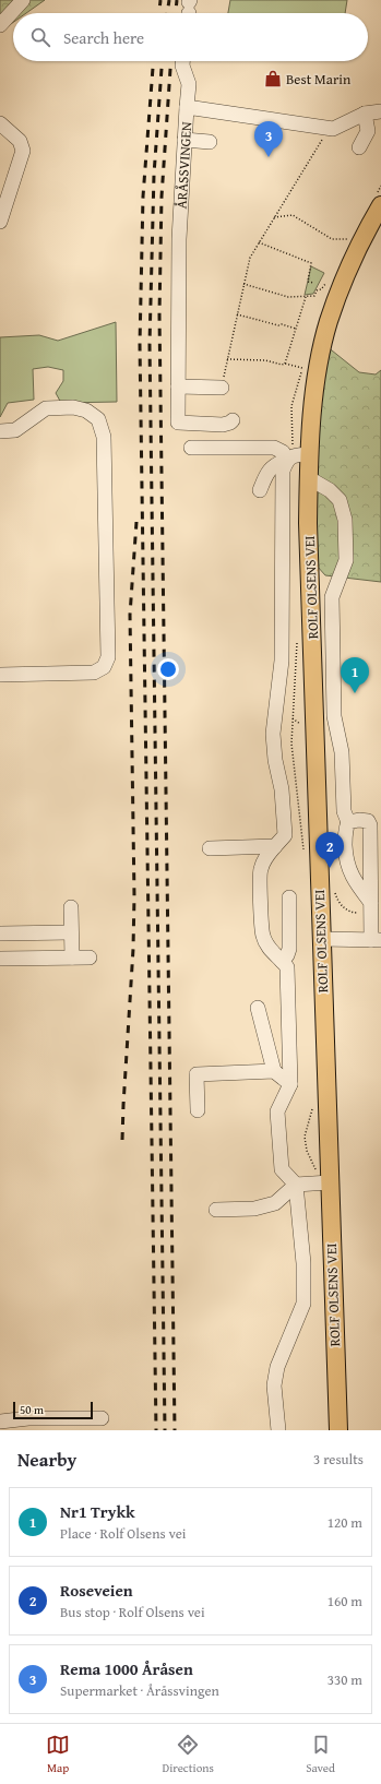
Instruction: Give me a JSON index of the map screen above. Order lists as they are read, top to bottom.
{
  "streets": {
    "main road": ["ROLF OLSENS VEI"],
    "street": ["ÅRÅSSVINGEN"]
  },
  "places": {
    "shop": ["Best Marin"]
  },
  "scale_bar": "50 m",
  "page": {
    "search": "Search here",
    "pins": ["3", "1", "2"],
    "scale": "50 m",
    "heading": ["Nearby", "3 results"],
    "list": [
      {
        "mark": "1",
        "name": "Nr1 Trykk",
        "note": "Place · Rolf Olsens vei",
        "value": "120 m"
      },
      {
        "mark": "2",
        "name": "Roseveien",
        "note": "Bus stop · Rolf Olsens vei",
        "value": "160 m"
      },
      {
        "mark": "3",
        "name": "Rema 1000 Åråsen",
        "note": "Supermarket · Åråssvingen",
        "value": "330 m"
      }
    ],
    "nav": ["Map", "Directions", "Saved"]
  }
}
